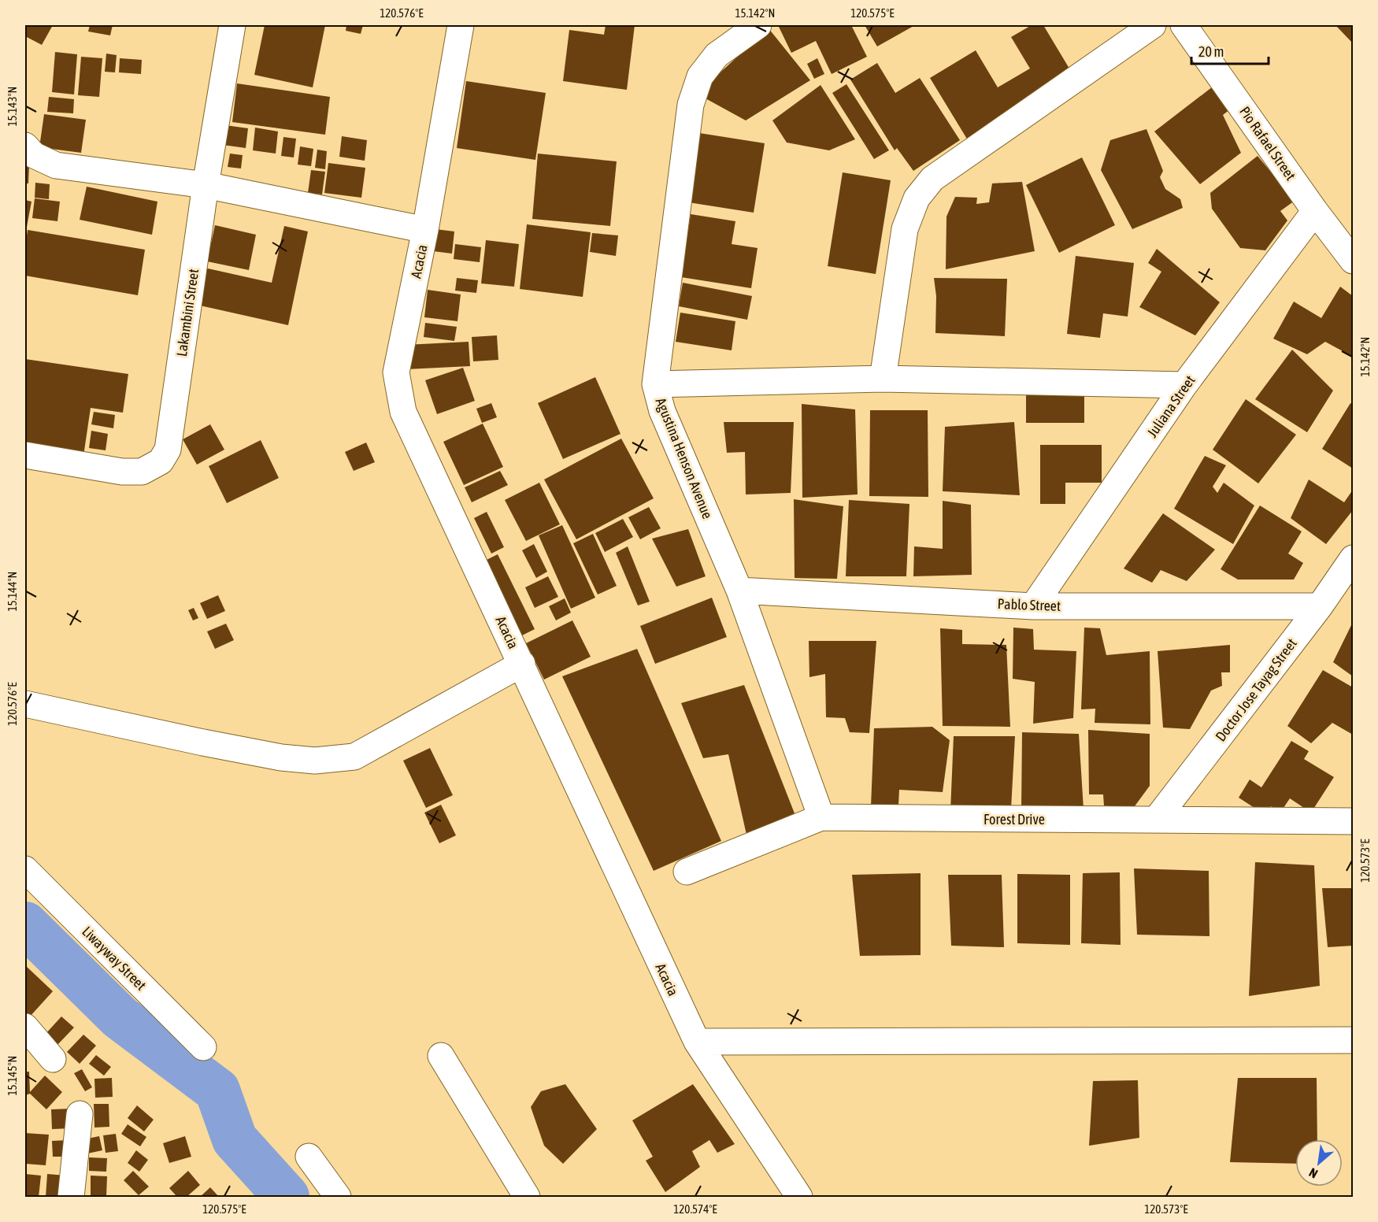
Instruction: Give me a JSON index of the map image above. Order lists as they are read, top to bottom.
{
  "streets": {
    "street": [
      "Pio Rafael Street",
      "Acacia",
      "Lakambini Street",
      "Juliana Street",
      "Agustina Henson Avenue",
      "Pablo Street",
      "Doctor Jose Tayag Street",
      "Forest Drive",
      "Liwayway Street"
    ]
  },
  "crossings": [
    ["Pio Rafael Street", "Juliana Street"],
    ["Juliana Street", "Pablo Street"],
    ["Agustina Henson Avenue", "Pablo Street"],
    ["Agustina Henson Avenue", "Forest Drive"],
    ["Pablo Street", "Doctor Jose Tayag Street"],
    ["Doctor Jose Tayag Street", "Forest Drive"]
  ],
  "scale_bar": "20 m",
  "north": "bottom left",
  "coordinates": [
    "120.576°E",
    "15.142°N",
    "120.575°E",
    "15.143°N",
    "15.144°N",
    "120.573°E",
    "15.145°N",
    "120.574°E"
  ]
}
